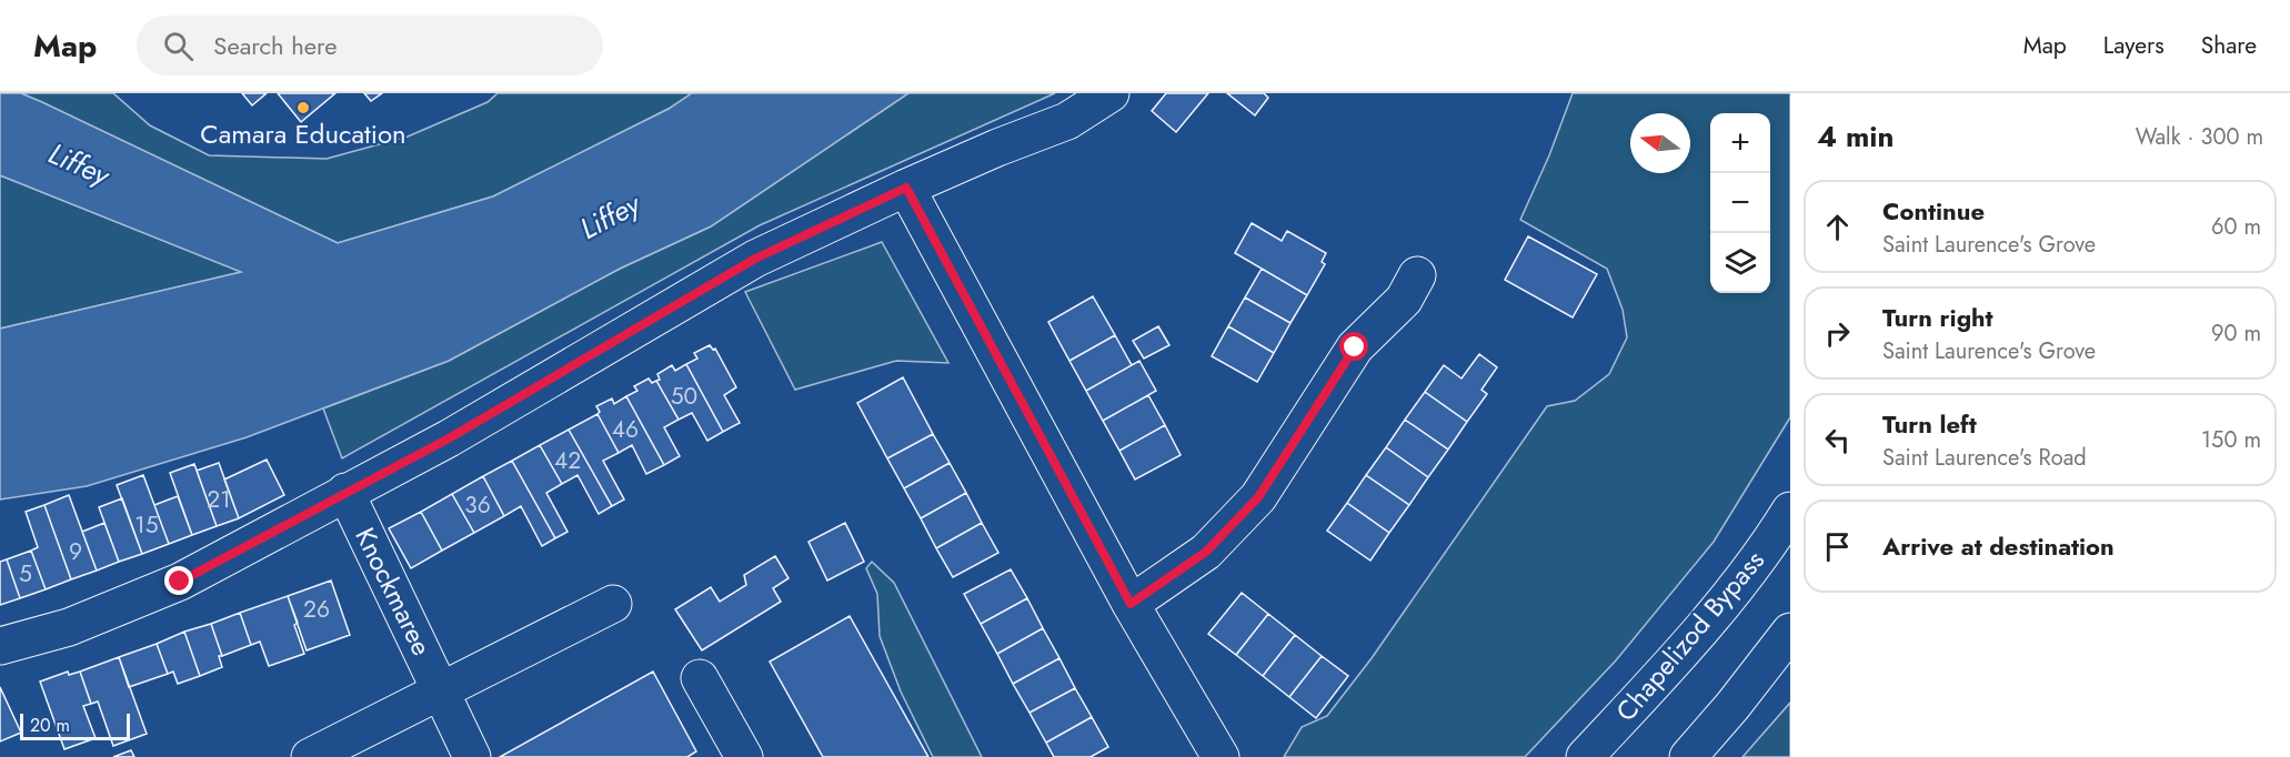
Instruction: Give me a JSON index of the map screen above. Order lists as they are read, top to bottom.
{
  "streets": {
    "street": ["Knockmaree", "Chapelizod Bypass"]
  },
  "water": ["Liffey"],
  "places": ["Camara Education"],
  "house_numbers": [
    "50",
    "46",
    "42",
    "21",
    "36",
    "15",
    "9",
    "5",
    "26"
  ],
  "scale_bar": "20 m",
  "north": "left",
  "page": {
    "header": "Map",
    "search": "Search here",
    "nav": ["Map", "Layers", "Share"],
    "heading": ["4 min", "Walk · 300 m"],
    "map_buttons": ["+", "−"],
    "list": [
      ["Continue", "Saint Laurence's Grove", "60 m"],
      ["Turn right", "Saint Laurence's Grove", "90 m"],
      ["Turn left", "Saint Laurence's Road", "150 m"],
      "Arrive at destination"
    ],
    "scale": "20 m"
  }
}
